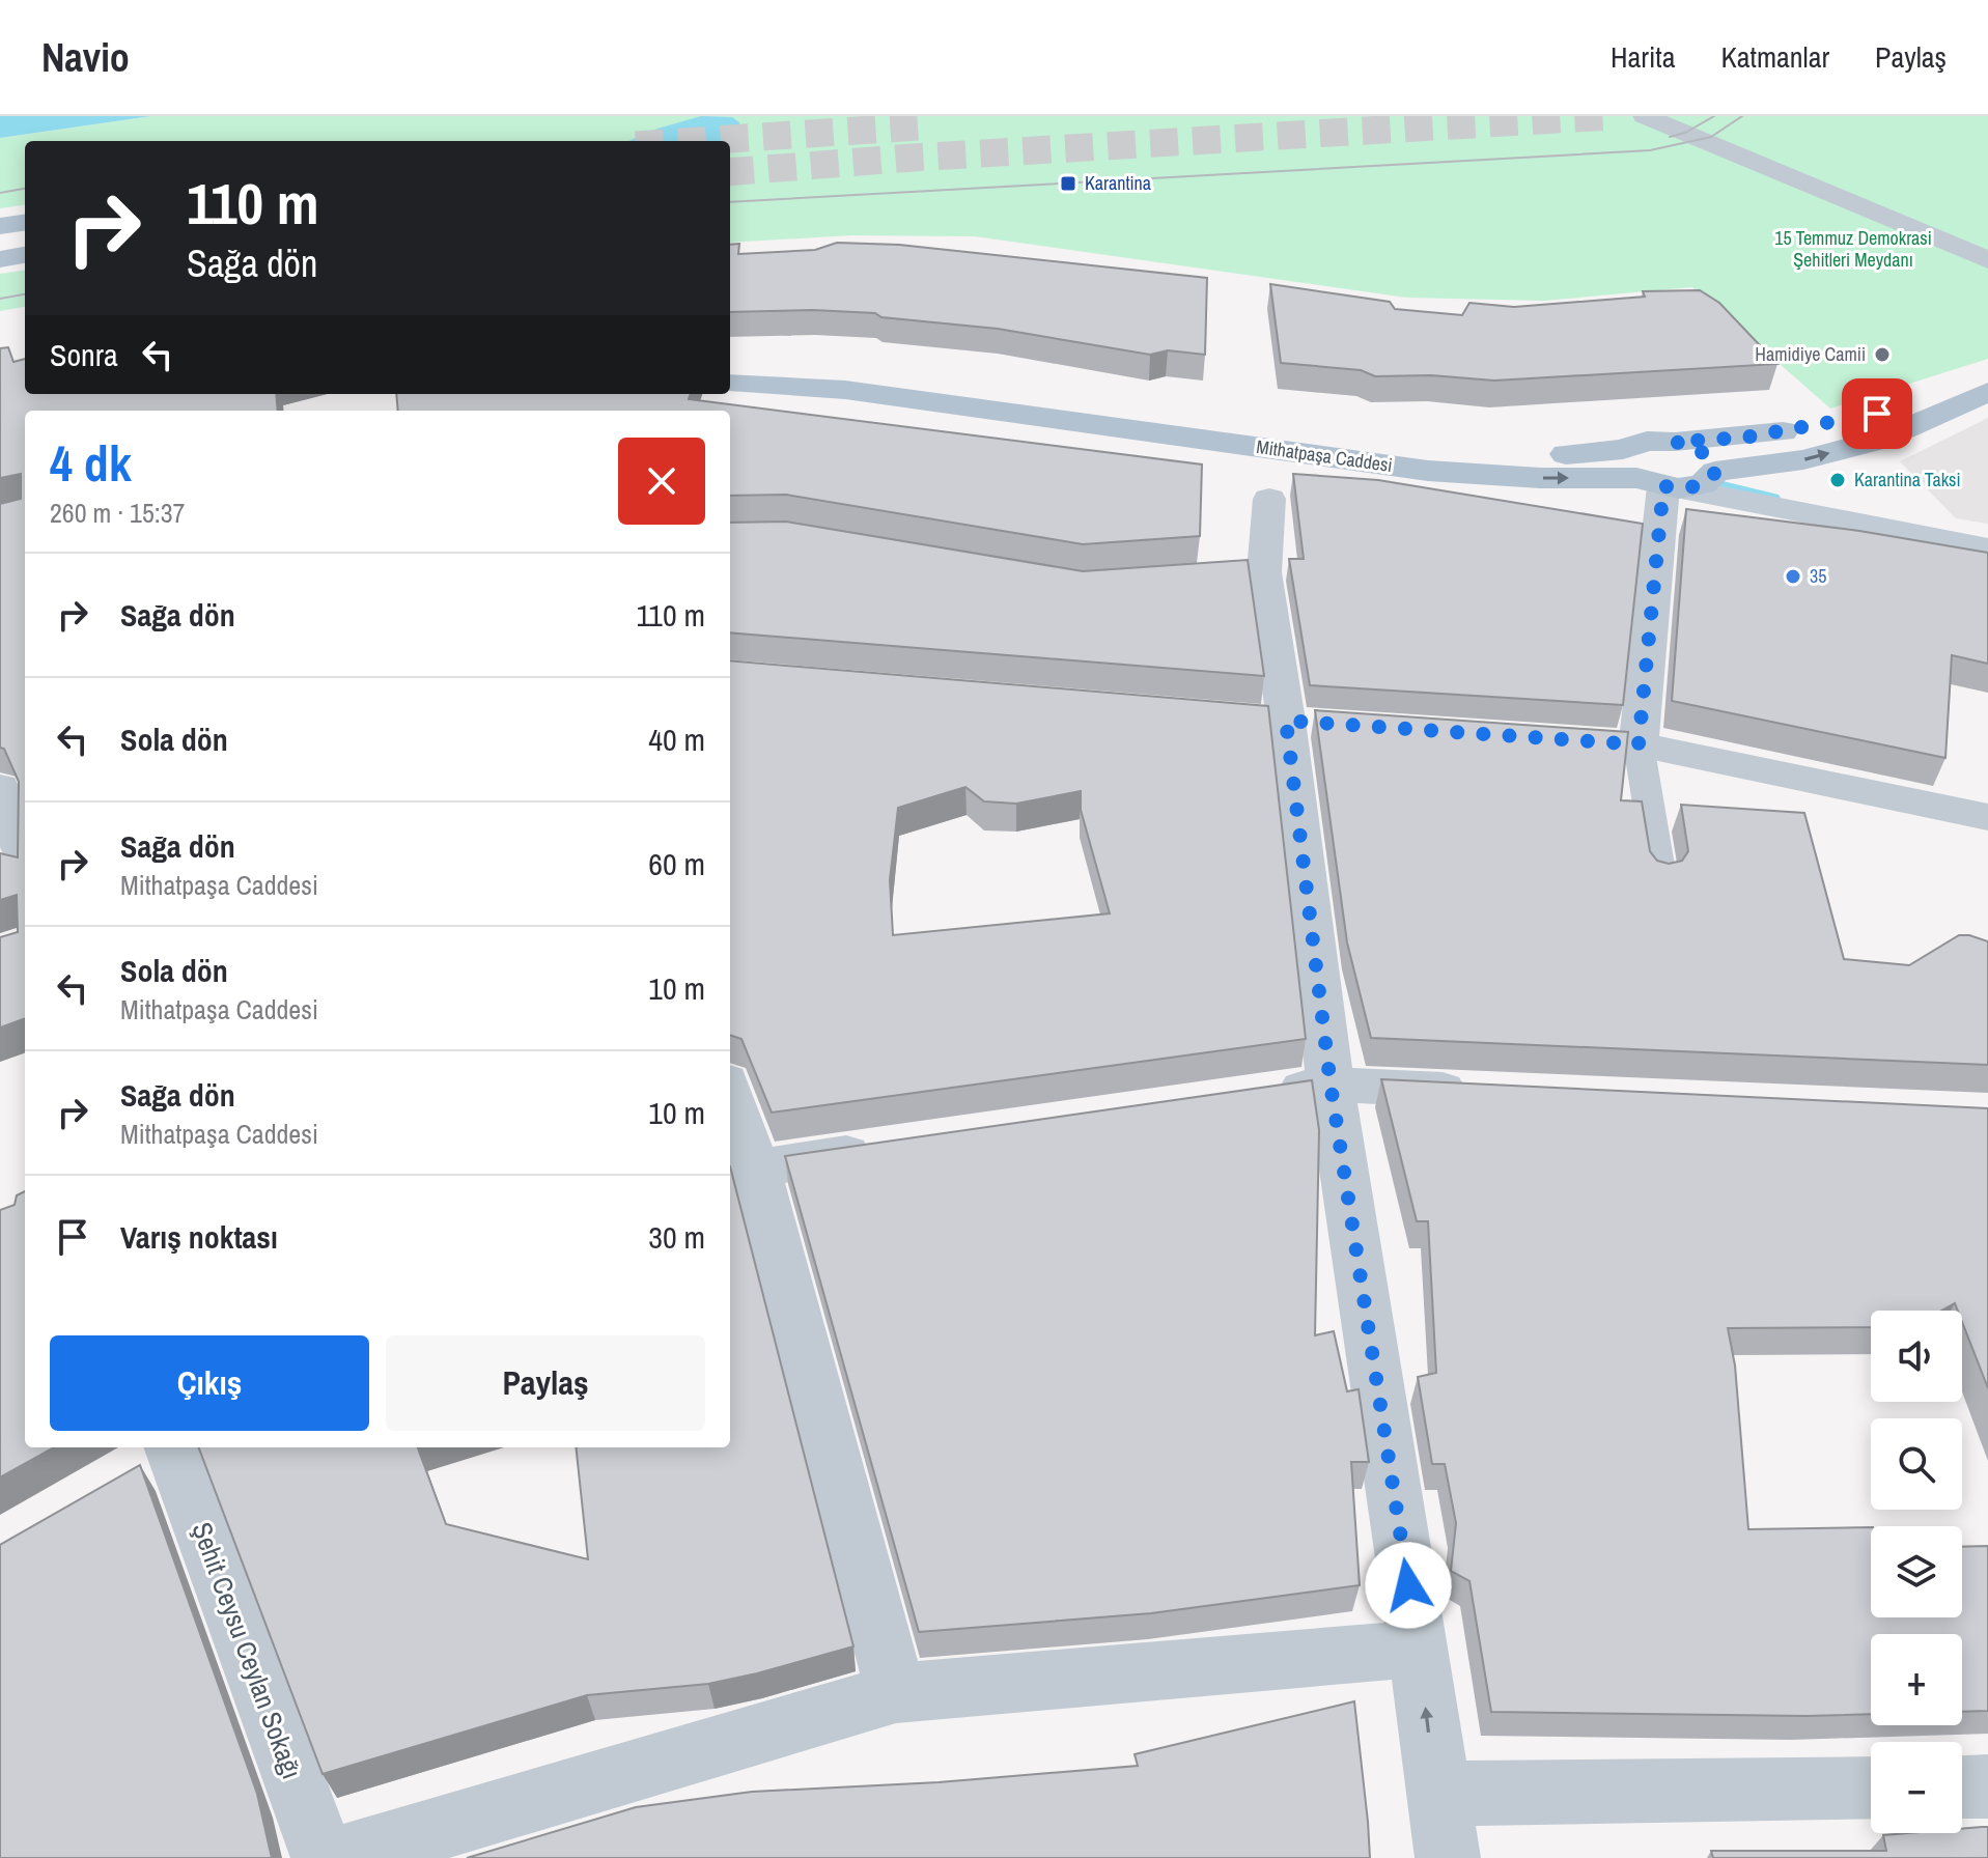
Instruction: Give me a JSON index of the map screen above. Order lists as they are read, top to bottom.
{
  "streets": {
    "main road": ["Mithatpaşa Caddesi"],
    "street": ["Şehit Ceysu Ceylan Sokağı"]
  },
  "parks": ["15 Temmuz Demokrasi Şehitleri Meydanı"],
  "places": {
    "transit": ["Karantina"],
    "other": ["Hamidiye Camii", "Karantina Taksi", "35"]
  },
  "page": {
    "header": "Navio",
    "nav": ["Harita", "Katmanlar", "Paylaş"],
    "turn": ["110 m", "Sağa dön"],
    "then": "Sonra",
    "heading": ["4 dk", "260 m · 15:37"],
    "list": [
      {
        "name": "Sağa dön",
        "value": "110 m"
      },
      {
        "name": "Sola dön",
        "value": "40 m"
      },
      {
        "name": "Sağa dön",
        "note": "Mithatpaşa Caddesi",
        "value": "60 m"
      },
      {
        "name": "Sola dön",
        "note": "Mithatpaşa Caddesi",
        "value": "10 m"
      },
      {
        "name": "Sağa dön",
        "note": "Mithatpaşa Caddesi",
        "value": "10 m"
      },
      {
        "name": "Varış noktası",
        "value": "30 m"
      }
    ],
    "map_buttons": ["+", "−"],
    "buttons": ["Çıkış", "Paylaş"]
  }
}
